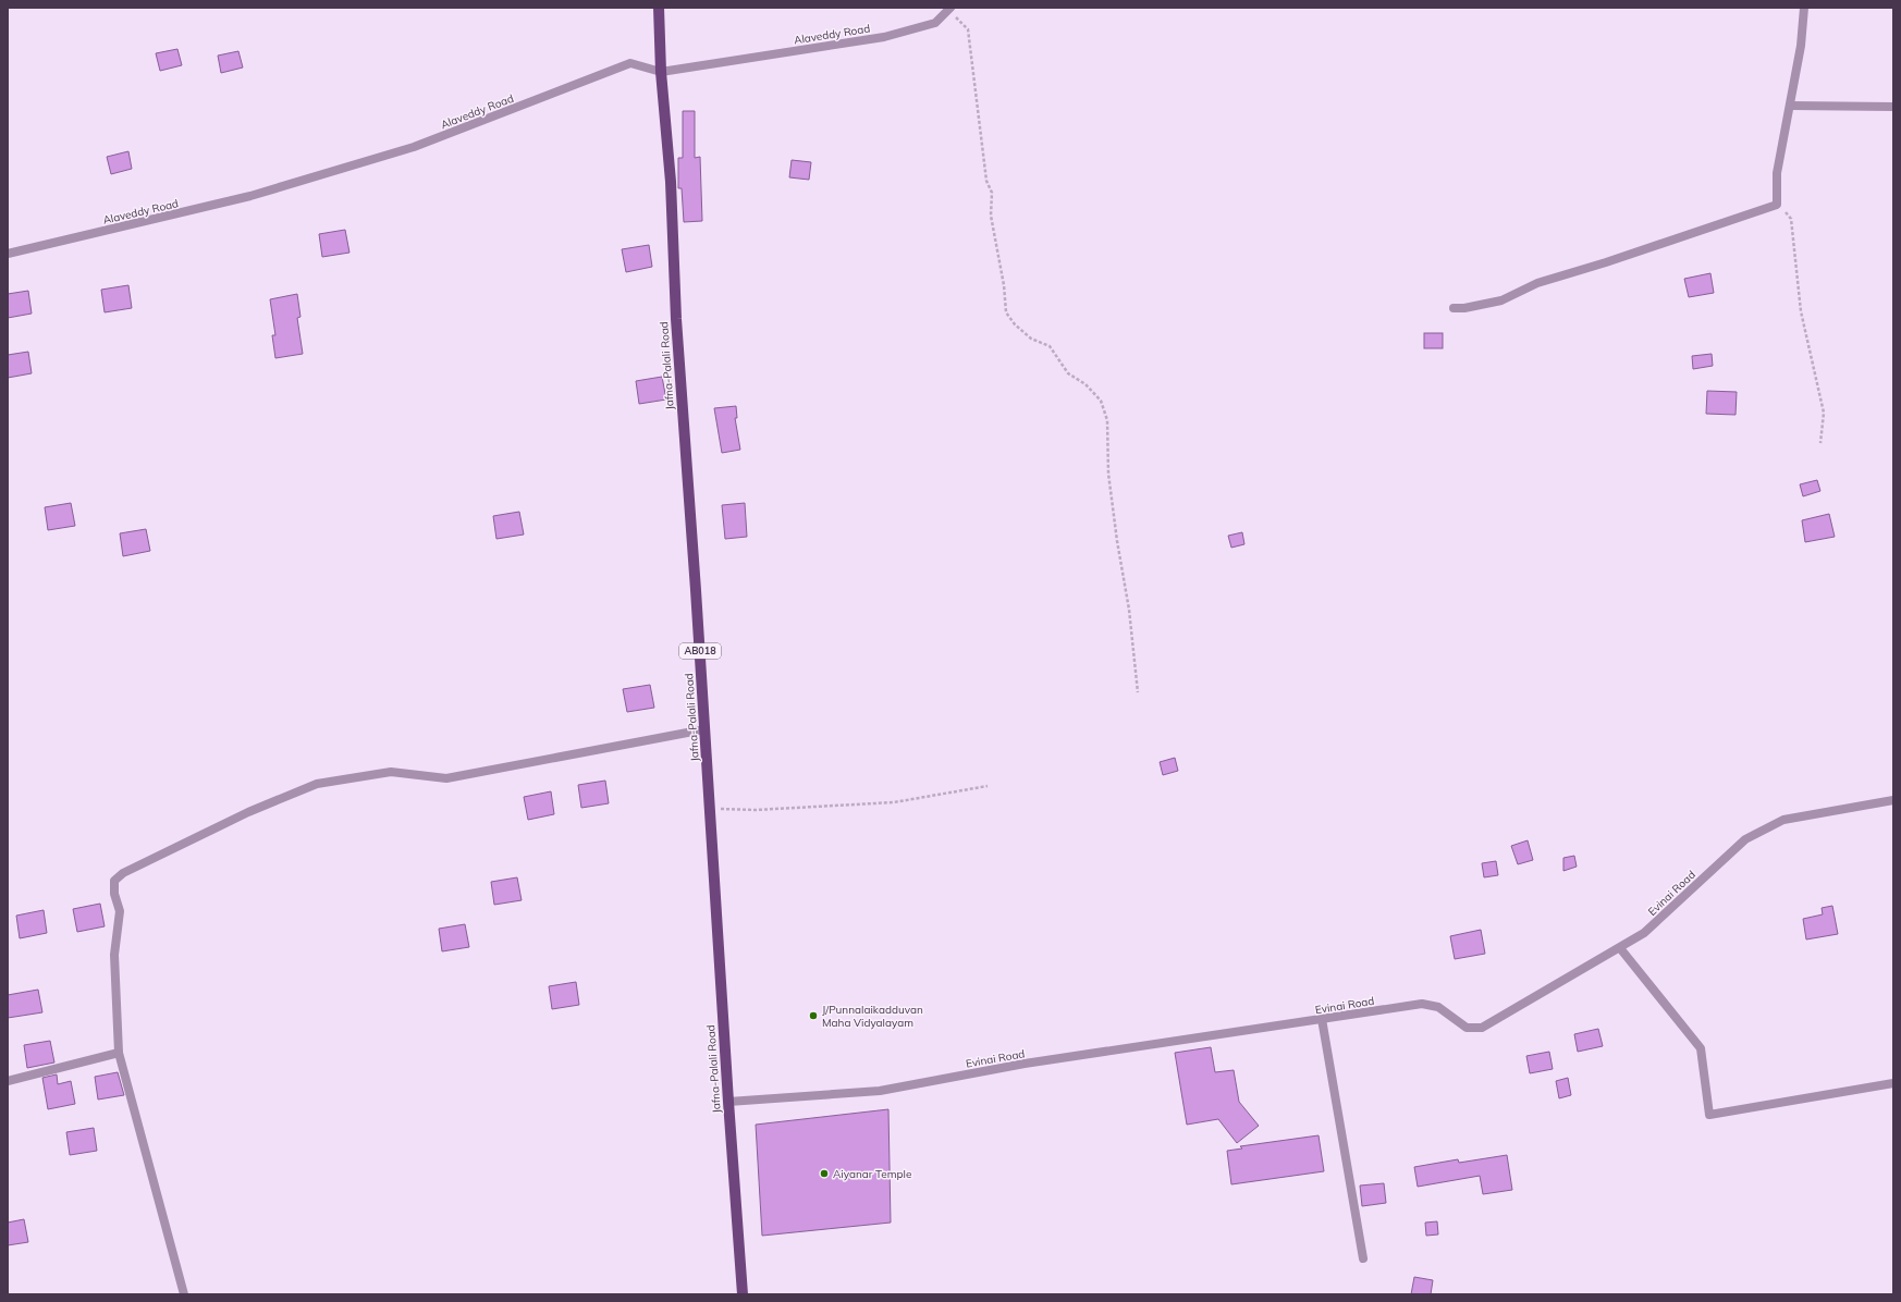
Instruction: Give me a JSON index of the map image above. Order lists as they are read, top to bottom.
{
  "streets": {
    "main road": ["Jafna-Palali Road", "AB018"],
    "street": ["Alaveddy Road", "Evinai Road"]
  },
  "crossings": [
    ["Alaveddy Road", "Jafna-Palali Road"],
    ["Jafna-Palali Road", "Evinai Road"]
  ],
  "places": ["J/Punnalaikadduvan Maha Vidyalayam", "Aiyanar Temple"]
}
